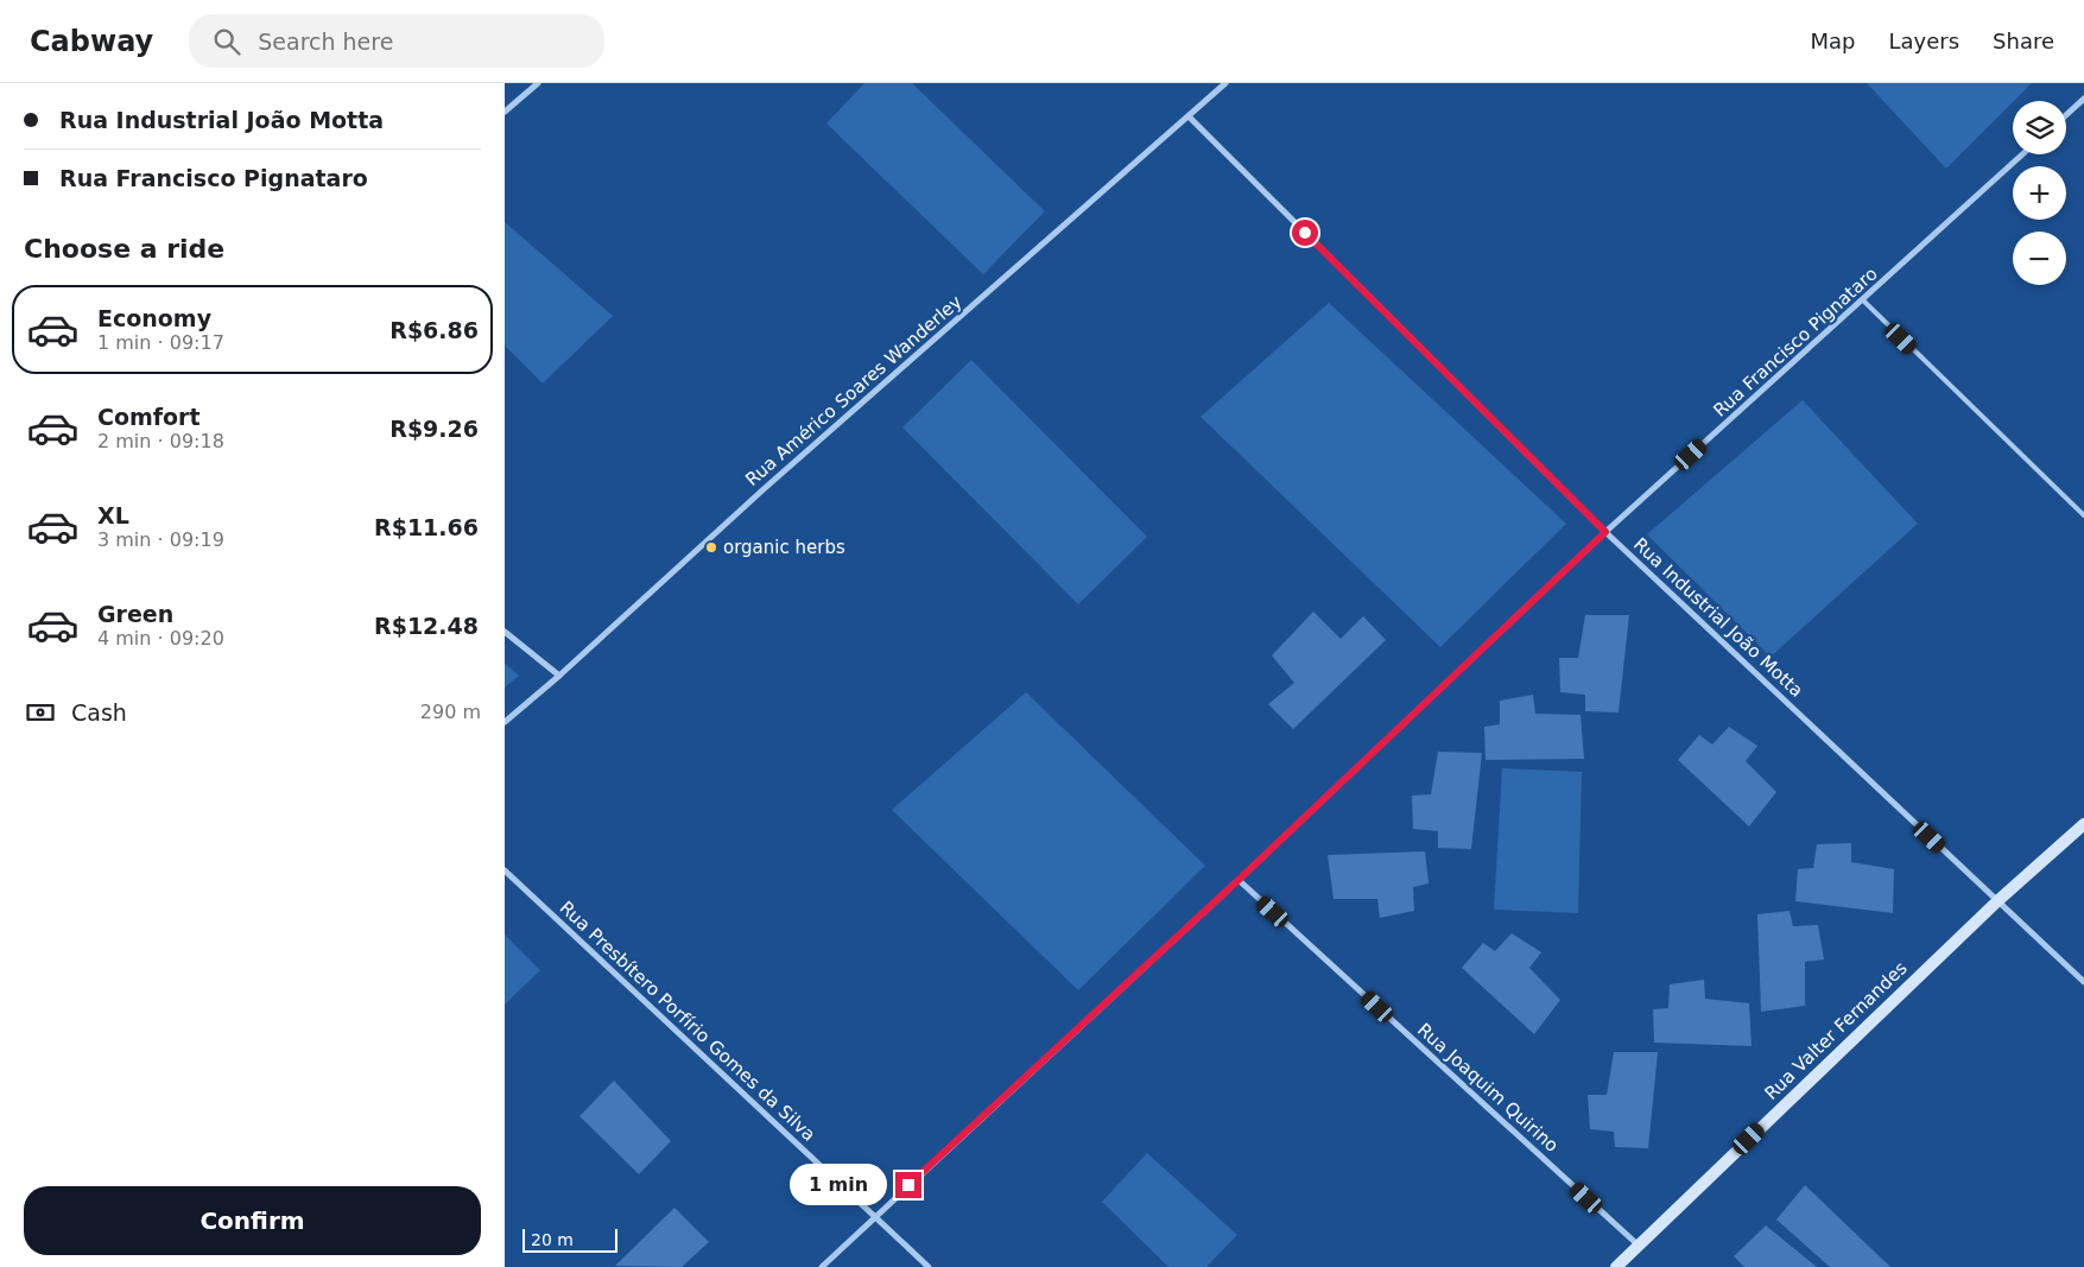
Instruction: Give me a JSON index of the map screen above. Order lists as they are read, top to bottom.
{
  "streets": {
    "main road": ["Rua Valter Fernandes"],
    "street": [
      "Rua Francisco Pignataro",
      "Rua Américo Soares Wanderley",
      "Rua Industrial João Motta",
      "Rua Presbítero Porfírio Gomes da Silva",
      "Rua Joaquim Quirino"
    ]
  },
  "crossings": [
    ["Rua Francisco Pignataro", "Rua Industrial João Motta"],
    ["Rua Francisco Pignataro", "Rua Presbítero Porfírio Gomes da Silva"],
    ["Rua Francisco Pignataro", "Rua Joaquim Quirino"],
    ["Rua Américo Soares Wanderley", "Rua Industrial João Motta"],
    ["Rua Industrial João Motta", "Rua Valter Fernandes"],
    ["Rua Valter Fernandes", "Rua Joaquim Quirino"]
  ],
  "places": ["organic herbs"],
  "scale_bar": "20 m",
  "page": {
    "header": "Cabway",
    "search": "Search here",
    "nav": ["Map", "Layers", "Share"],
    "banner": ["Rua Industrial João Motta", "Rua Francisco Pignataro"],
    "map_buttons": ["+", "−"],
    "heading": "Choose a ride",
    "list": [
      {
        "name": "Economy",
        "note": "1 min · 09:17",
        "value": "R$6.86"
      },
      {
        "name": "Comfort",
        "note": "2 min · 09:18",
        "value": "R$9.26"
      },
      {
        "name": "XL",
        "note": "3 min · 09:19",
        "value": "R$11.66"
      },
      {
        "name": "Green",
        "note": "4 min · 09:20",
        "value": "R$12.48"
      }
    ],
    "pay": ["Cash", "290 m"],
    "bubble": "1 min",
    "buttons": "Confirm",
    "scale": "20 m"
  }
}
